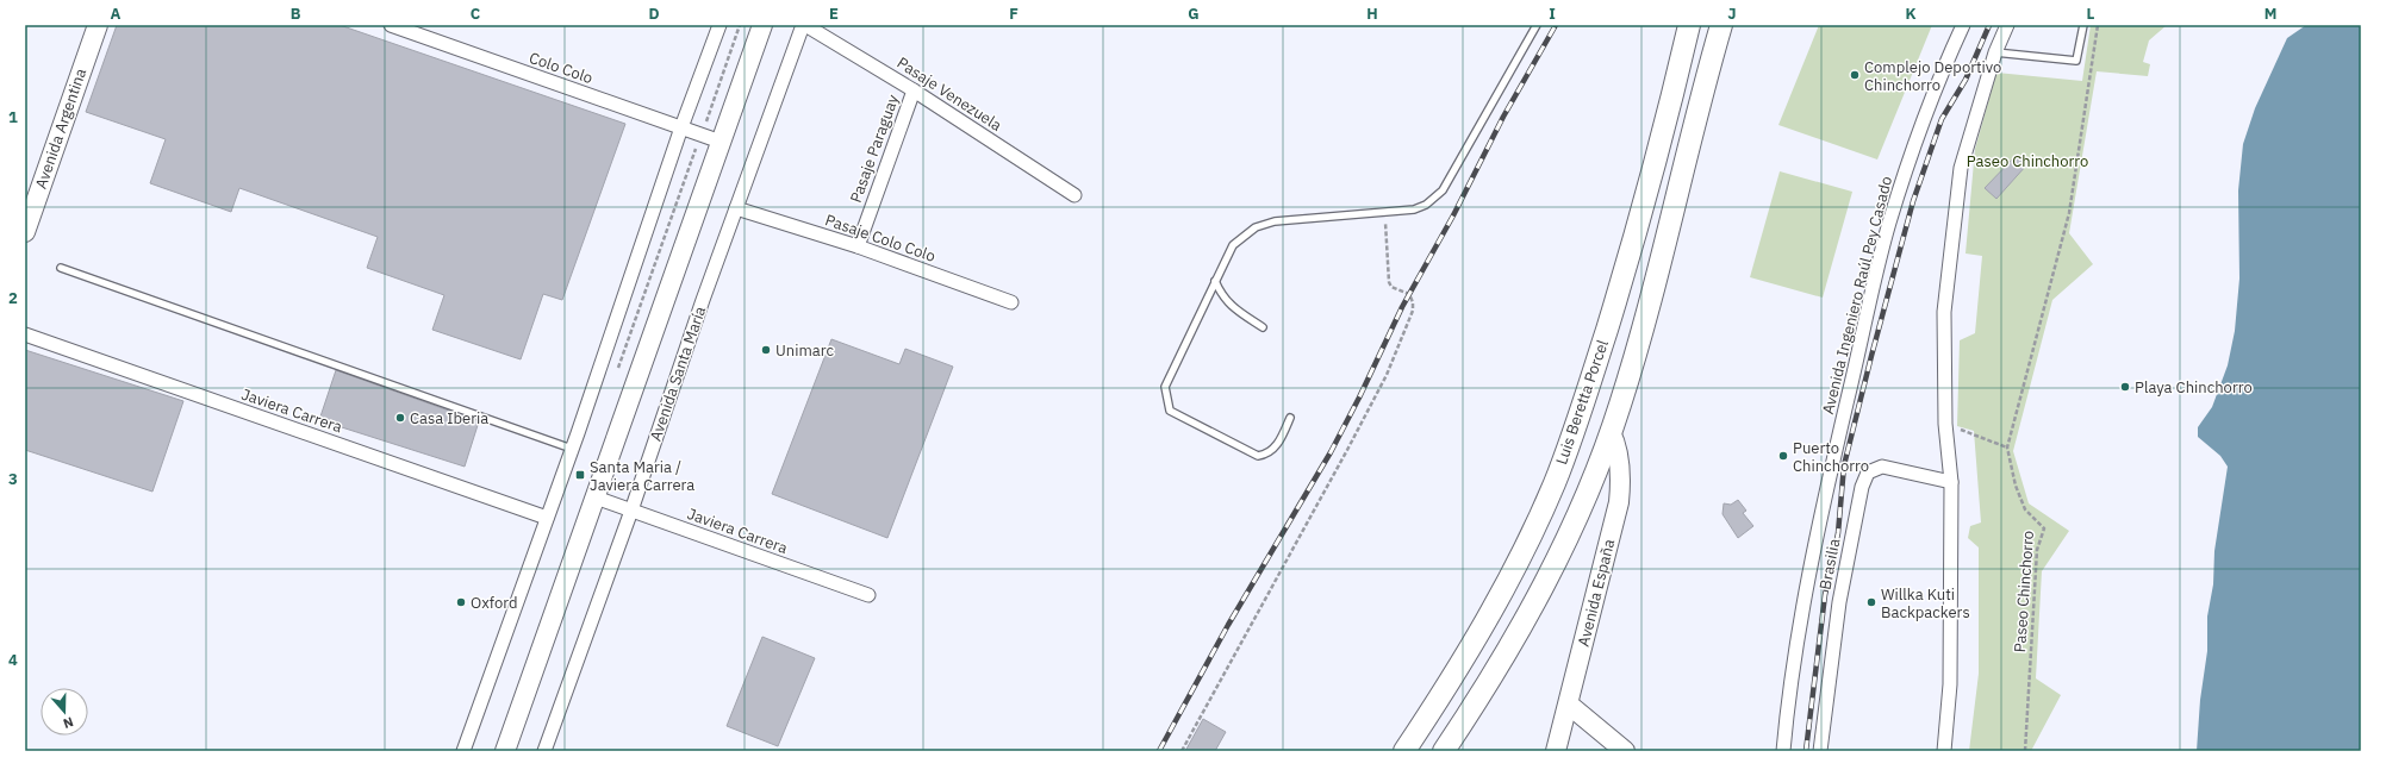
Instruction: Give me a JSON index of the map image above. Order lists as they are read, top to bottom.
{
  "streets": {
    "main road": ["Avenida Argentina", "Luis Beretta Porcel", "Avenida España"],
    "street": [
      "Colo Colo",
      "Pasaje Venezuela",
      "Pasaje Paraguay",
      "Pasaje Colo Colo",
      "Avenida Ingeniero Raúl Pey Casado",
      "Avenida Santa María",
      "Javiera Carrera",
      "Brasilia"
    ],
    "path": ["Paseo Chinchorro"]
  },
  "crossings": [
    ["Pasaje Venezuela", "Pasaje Paraguay"],
    ["Pasaje Venezuela", "Avenida Santa María"],
    ["Pasaje Paraguay", "Pasaje Colo Colo"],
    ["Pasaje Colo Colo", "Avenida Santa María"],
    ["Avenida Santa María", "Javiera Carrera"]
  ],
  "parks": ["Paseo Chinchorro"],
  "places": {
    "other": [
      "Complejo Deportivo Chinchorro",
      "Unimarc",
      "Playa Chinchorro",
      "Casa Iberia",
      "Puerto Chinchorro",
      "Oxford",
      "Willka Kuti Backpackers"
    ],
    "transit": ["Santa Maria / Javiera Carrera"]
  },
  "north": "bottom",
  "grid": {
    "columns": [
      "A",
      "B",
      "C",
      "D",
      "E",
      "F",
      "G",
      "H",
      "I",
      "J",
      "K",
      "L",
      "M"
    ],
    "rows": [
      "1",
      "2",
      "3",
      "4"
    ]
  }
}
